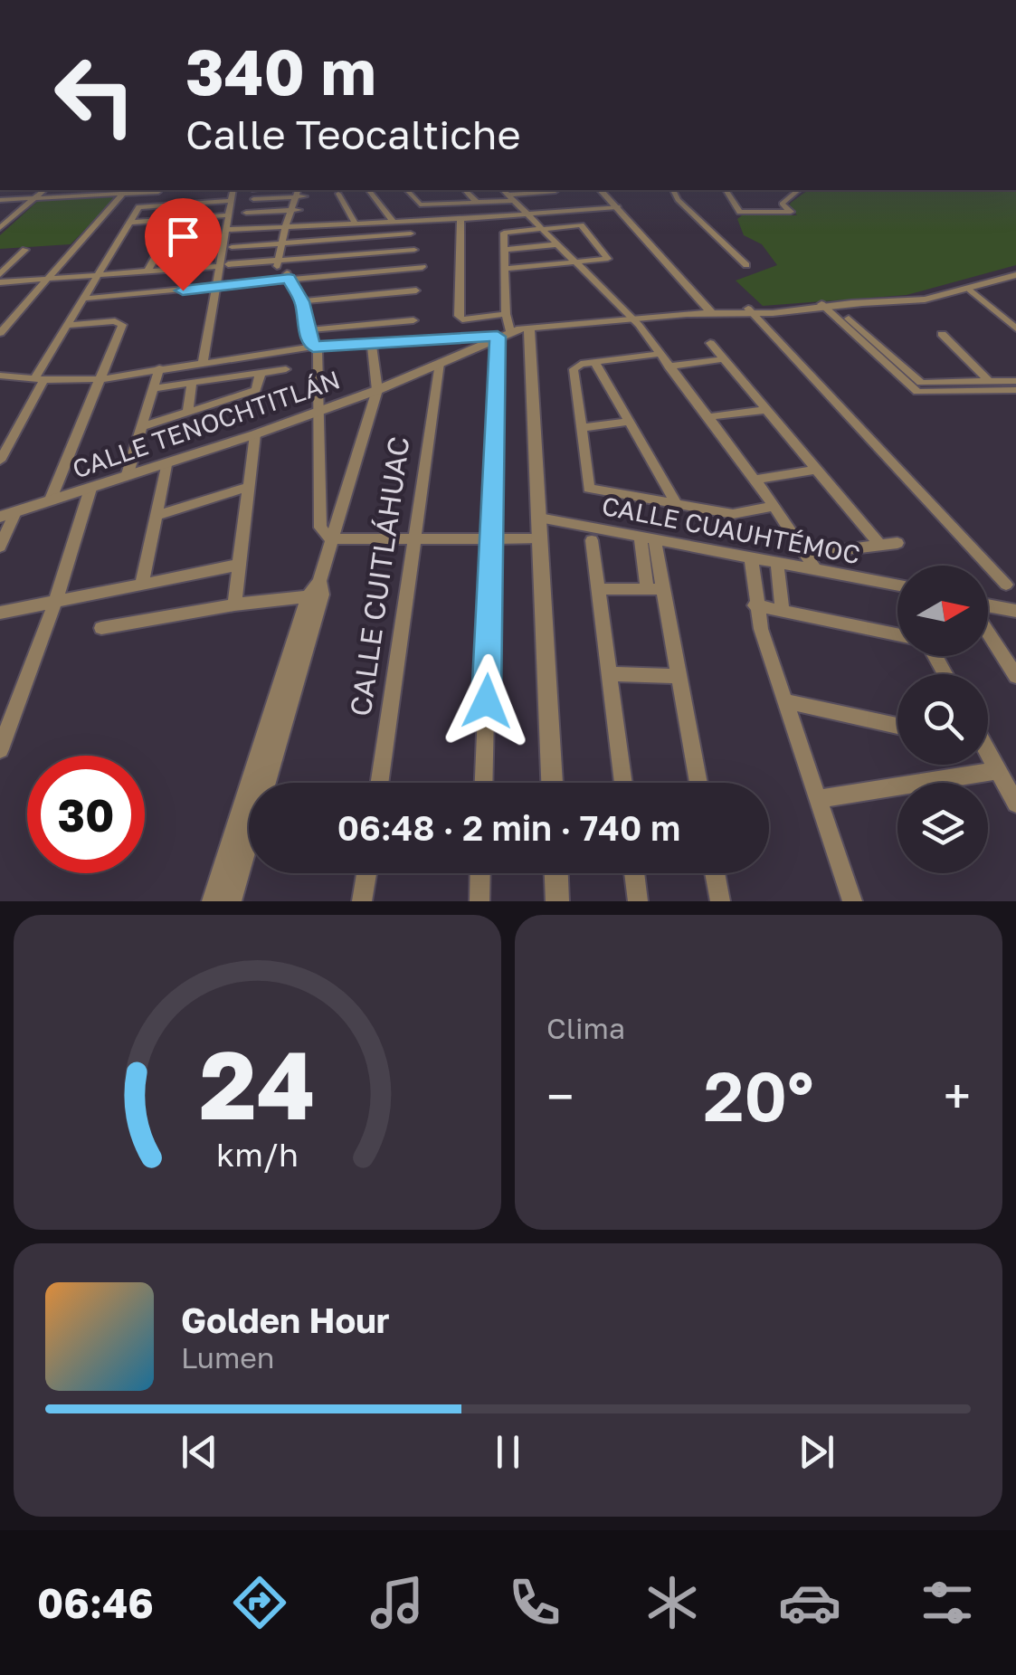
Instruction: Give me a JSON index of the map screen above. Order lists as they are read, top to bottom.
{
  "streets": {
    "street": ["CALLE TENOCHTITLÁN", "CALLE CUAUHTÉMOC", "CALLE CUITLÁHUAC"]
  },
  "crossings": [
    ["CALLE TENOCHTITLÁN", "CALLE CUITLÁHUAC"]
  ],
  "north": "right",
  "page": {
    "turn": ["340 m", "Calle Teocaltiche"],
    "limit": "30",
    "trip": "06:48 · 2 min · 740 m",
    "tile": "Clima",
    "heat": ["−", "20°", "+"],
    "song": ["Golden Hour", "Lumen"],
    "tabs": "06:46",
    "gauge": ["24", "km/h"]
  }
}
